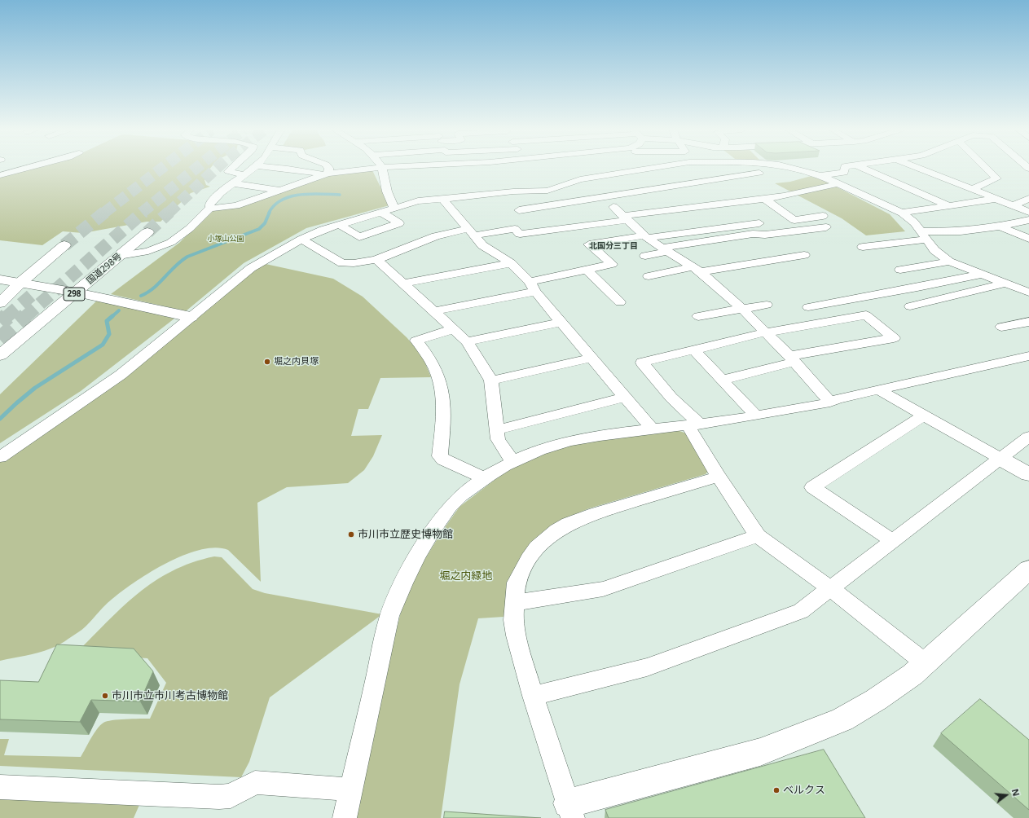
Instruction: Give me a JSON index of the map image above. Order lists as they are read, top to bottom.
{
  "streets": {
    "main road": ["国道298号", "298"]
  },
  "districts": ["北国分三丁目"],
  "parks": ["小塚山公園", "堀之内緑地"],
  "places": [
    "堀之内貝塚",
    "市川市立歴史博物館",
    "市川市立市川考古博物館",
    "ベルクス"
  ],
  "north": "right"
}
